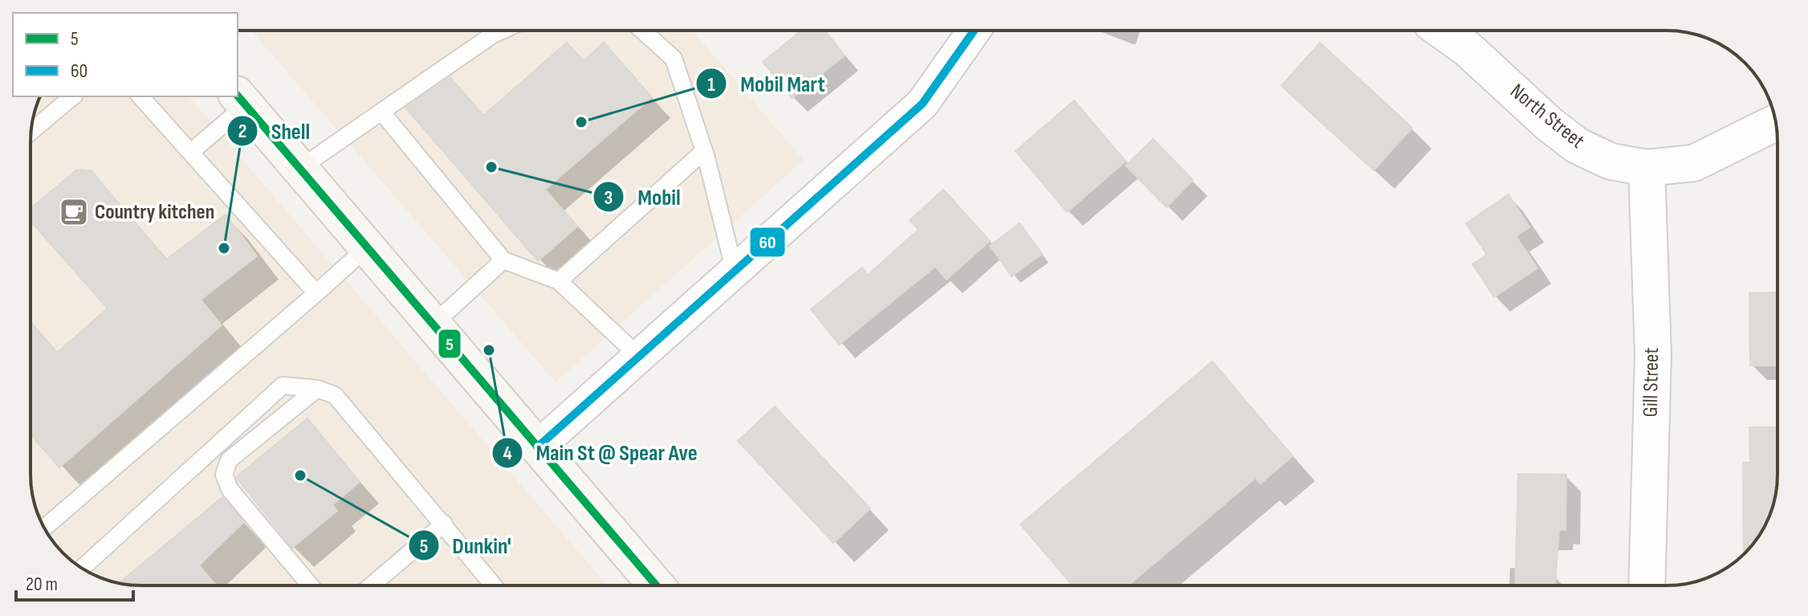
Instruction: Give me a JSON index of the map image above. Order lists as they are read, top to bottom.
{
  "streets": {
    "street": ["North Street", "Gill Street"]
  },
  "crossings": [
    ["North Street", "Gill Street"]
  ],
  "places": {
    "other": [
      "Mobil Mart",
      "Mobil",
      "Shell",
      "Main St @ Spear Ave",
      "Dunkin'"
    ],
    "cafe": ["Country kitchen"]
  },
  "lines": ["transit line 60", "transit line 5"],
  "legend": ["5", "60"],
  "scale_bar": "20 m"
}
